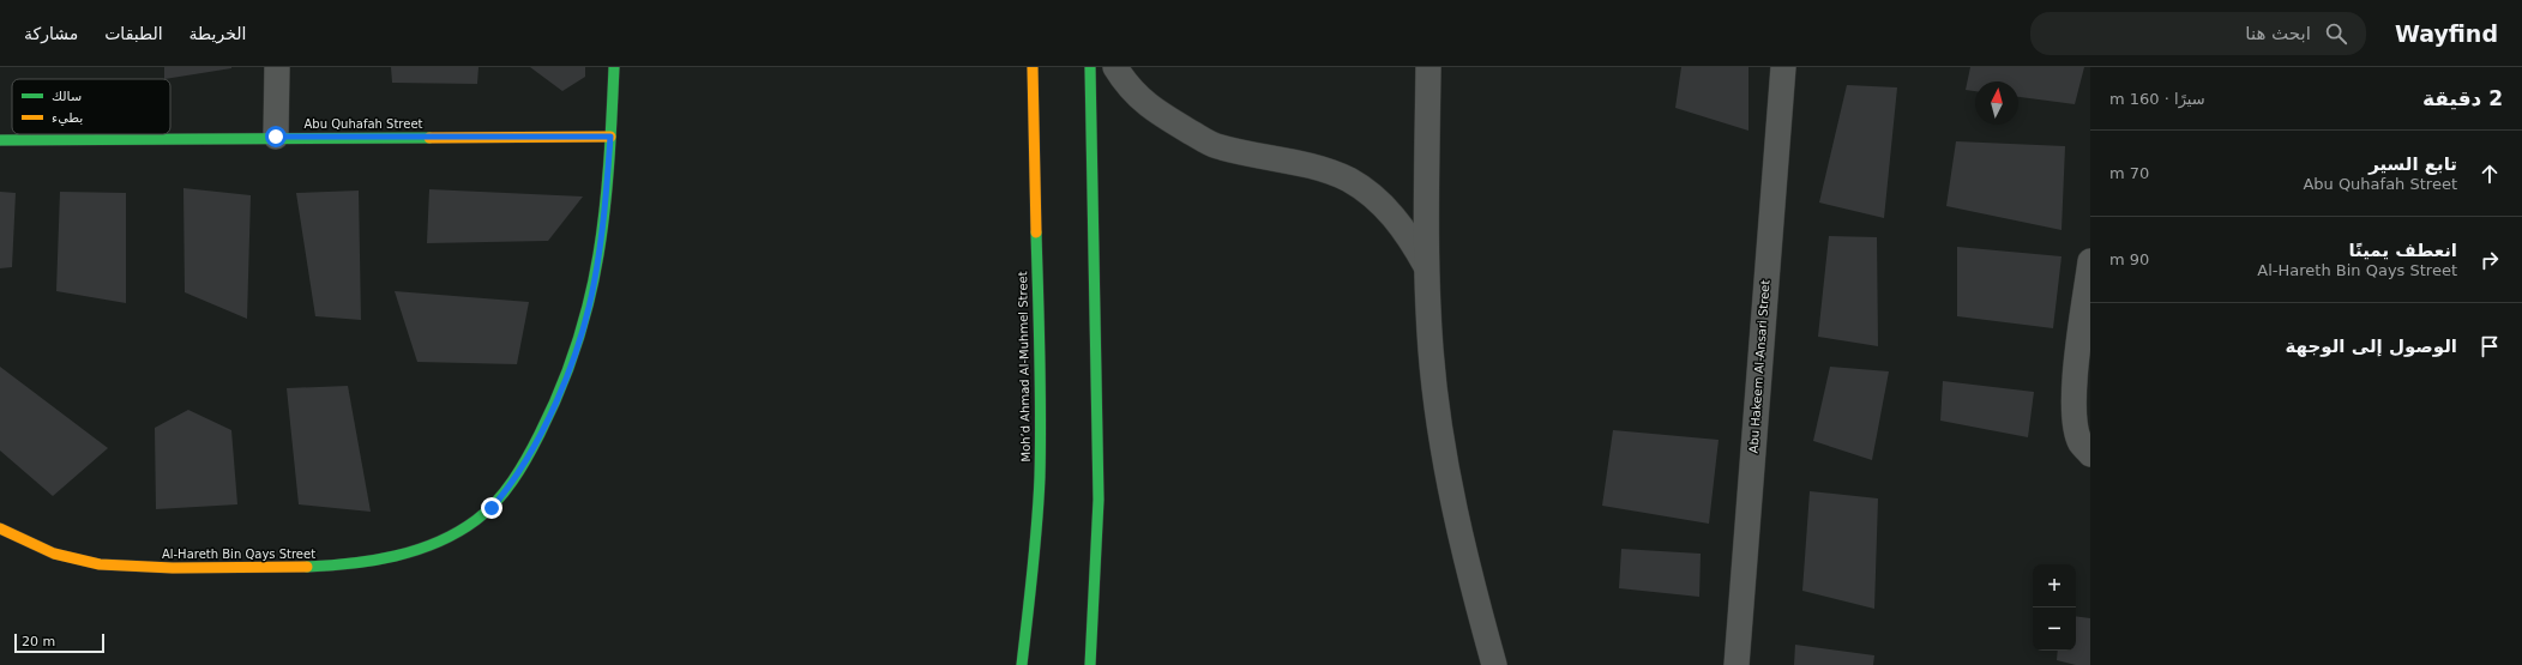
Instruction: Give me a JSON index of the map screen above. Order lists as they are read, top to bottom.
{
  "streets": {
    "street": [
      "Abu Quhafah Street",
      "Moh’d Ahmad Al-Muhmel Street",
      "Abu Hakeem Al-Ansari Street",
      "Al-Hareth Bin Qays Street"
    ]
  },
  "crossings": [
    ["Abu Quhafah Street", "Al-Hareth Bin Qays Street"]
  ],
  "legend": ["سالك", "بطيء"],
  "scale_bar": "20 m",
  "north": "top",
  "page": {
    "header": "Wayfind",
    "search": "ابحث هنا",
    "nav": ["الخريطة", "الطبقات", "مشاركة"],
    "heading": ["2 دقيقة", "سيرًا · 160 m"],
    "list": [
      ["تابع السير", "Abu Quhafah Street", "70 m"],
      ["انعطف يمينًا", "Al-Hareth Bin Qays Street", "90 m"],
      "الوصول إلى الوجهة"
    ],
    "map_buttons": ["+", "−"],
    "scale": "20 m"
  }
}
